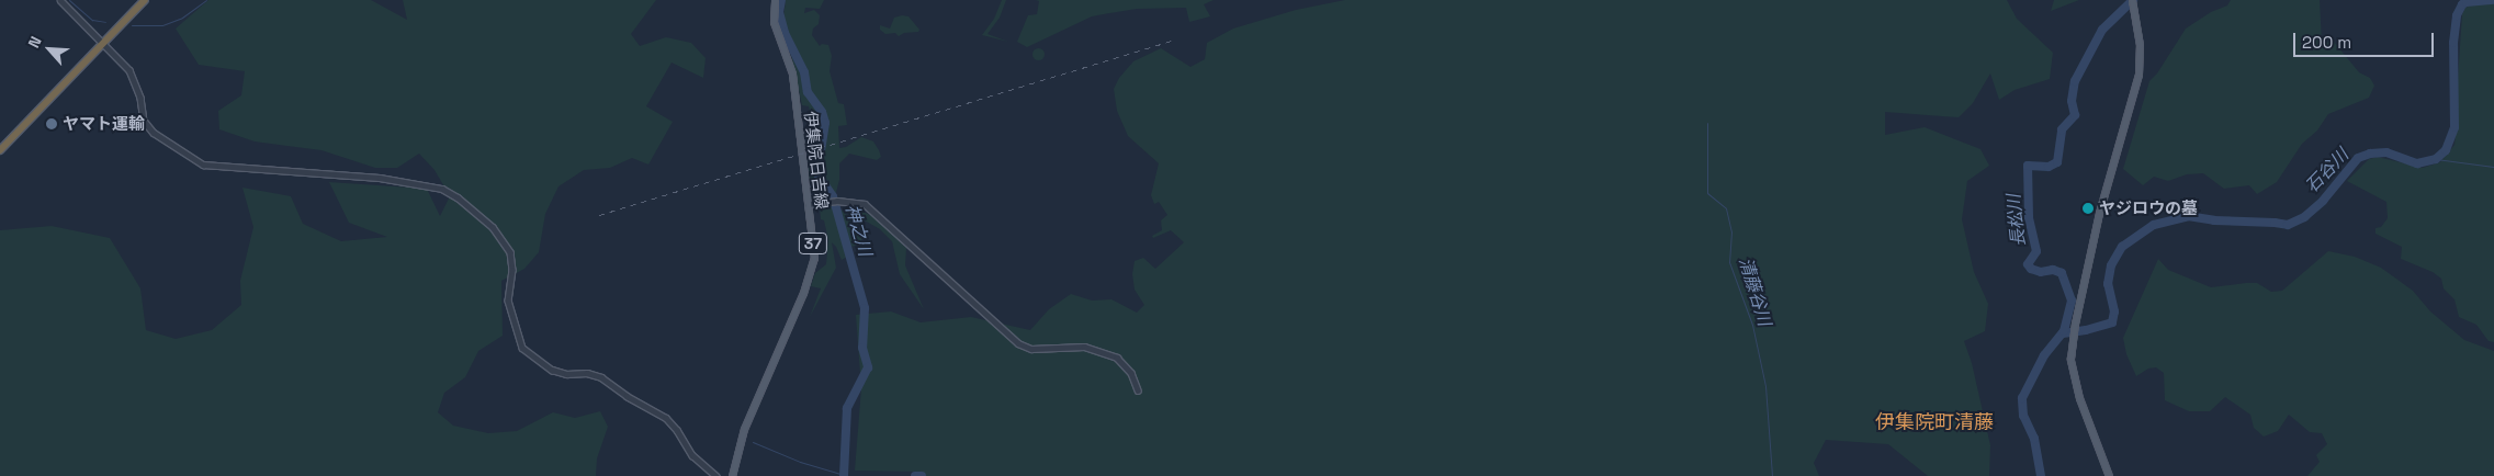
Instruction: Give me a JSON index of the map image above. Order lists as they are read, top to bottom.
{
  "streets": {
    "main road": ["伊集院日吉線", "37"]
  },
  "districts": ["伊集院町清藤"],
  "water": [
    "石谷川",
    "長松川",
    "神之川",
    "清藤谷川"
  ],
  "places": ["ヤマト運輸", "ヤジロウの墓"],
  "scale_bar": "200 m",
  "north": "top left"
}
